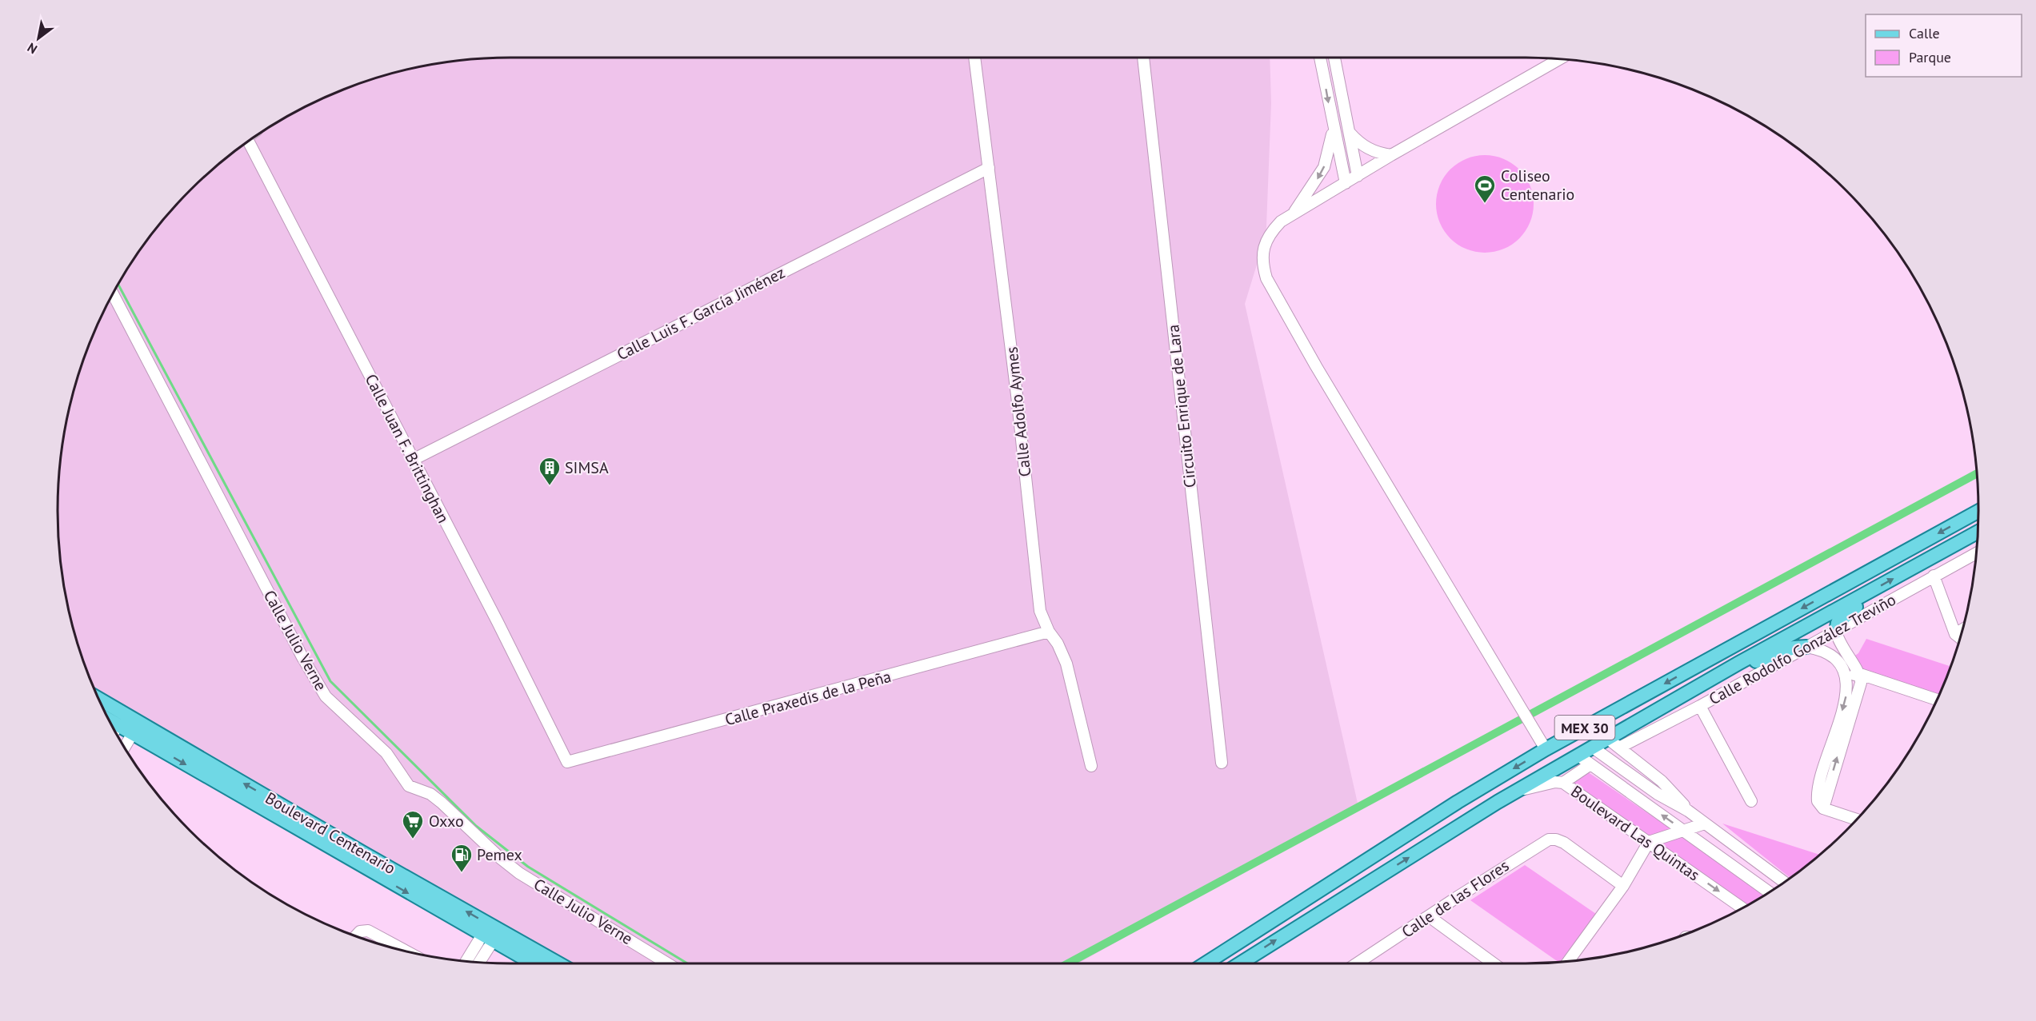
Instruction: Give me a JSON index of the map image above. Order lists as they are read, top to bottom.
{
  "streets": {
    "main road": ["MEX 30", "Boulevard Centenario"],
    "street": [
      "Calle Luis F. García Jiménez",
      "Circuito Enrique de Lara",
      "Calle Adolfo Aymes",
      "Calle Juan F. Brittinghan",
      "Calle Julio Verne",
      "Calle Rodolfo González Treviño",
      "Calle Praxedis de la Peña",
      "Boulevard Las Quintas",
      "Calle de las Flores"
    ]
  },
  "crossings": [
    ["Calle Luis F. García Jiménez", "Calle Adolfo Aymes"],
    ["Calle Luis F. García Jiménez", "Calle Juan F. Brittinghan"],
    ["Calle Adolfo Aymes", "Calle Praxedis de la Peña"],
    ["Calle Juan F. Brittinghan", "Calle Praxedis de la Peña"],
    ["MEX 30", "Boulevard Las Quintas"]
  ],
  "places": {
    "sports": ["Coliseo Centenario"],
    "building": ["SIMSA"],
    "supermarket": ["Oxxo"],
    "fuel station": ["Pemex"]
  },
  "legend": ["Calle", "Parque"],
  "north": "bottom left"
}
